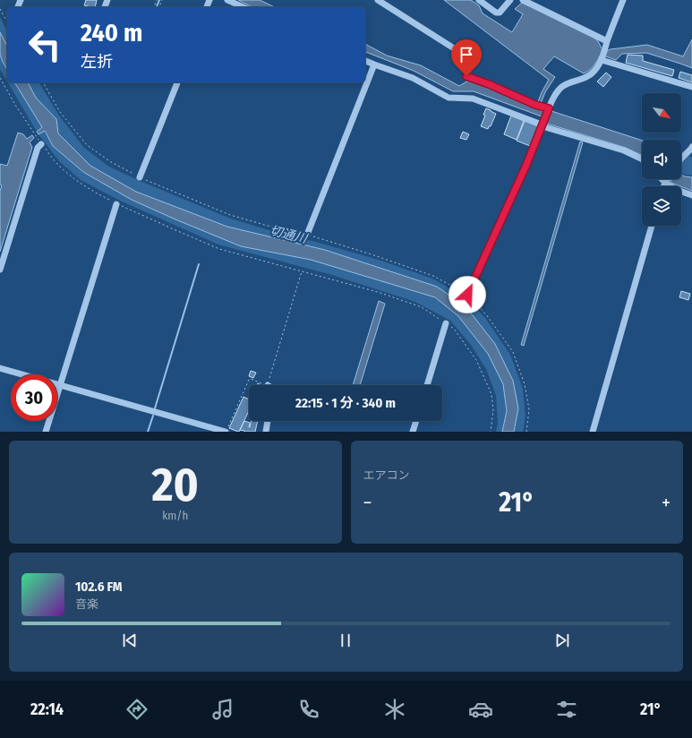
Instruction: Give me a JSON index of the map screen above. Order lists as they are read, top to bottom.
{
  "water": ["切通川"],
  "north": "bottom right",
  "page": {
    "turn": ["240 m", "左折"],
    "limit": "30",
    "trip": "22:15 · 1 分 · 340 m",
    "tile": [
      ["20", "km/h"],
      "エアコン"
    ],
    "heat": ["−", "21°", "+"],
    "song": ["102.6 FM", "音楽"],
    "tabs": ["22:14", "21°"]
  }
}
